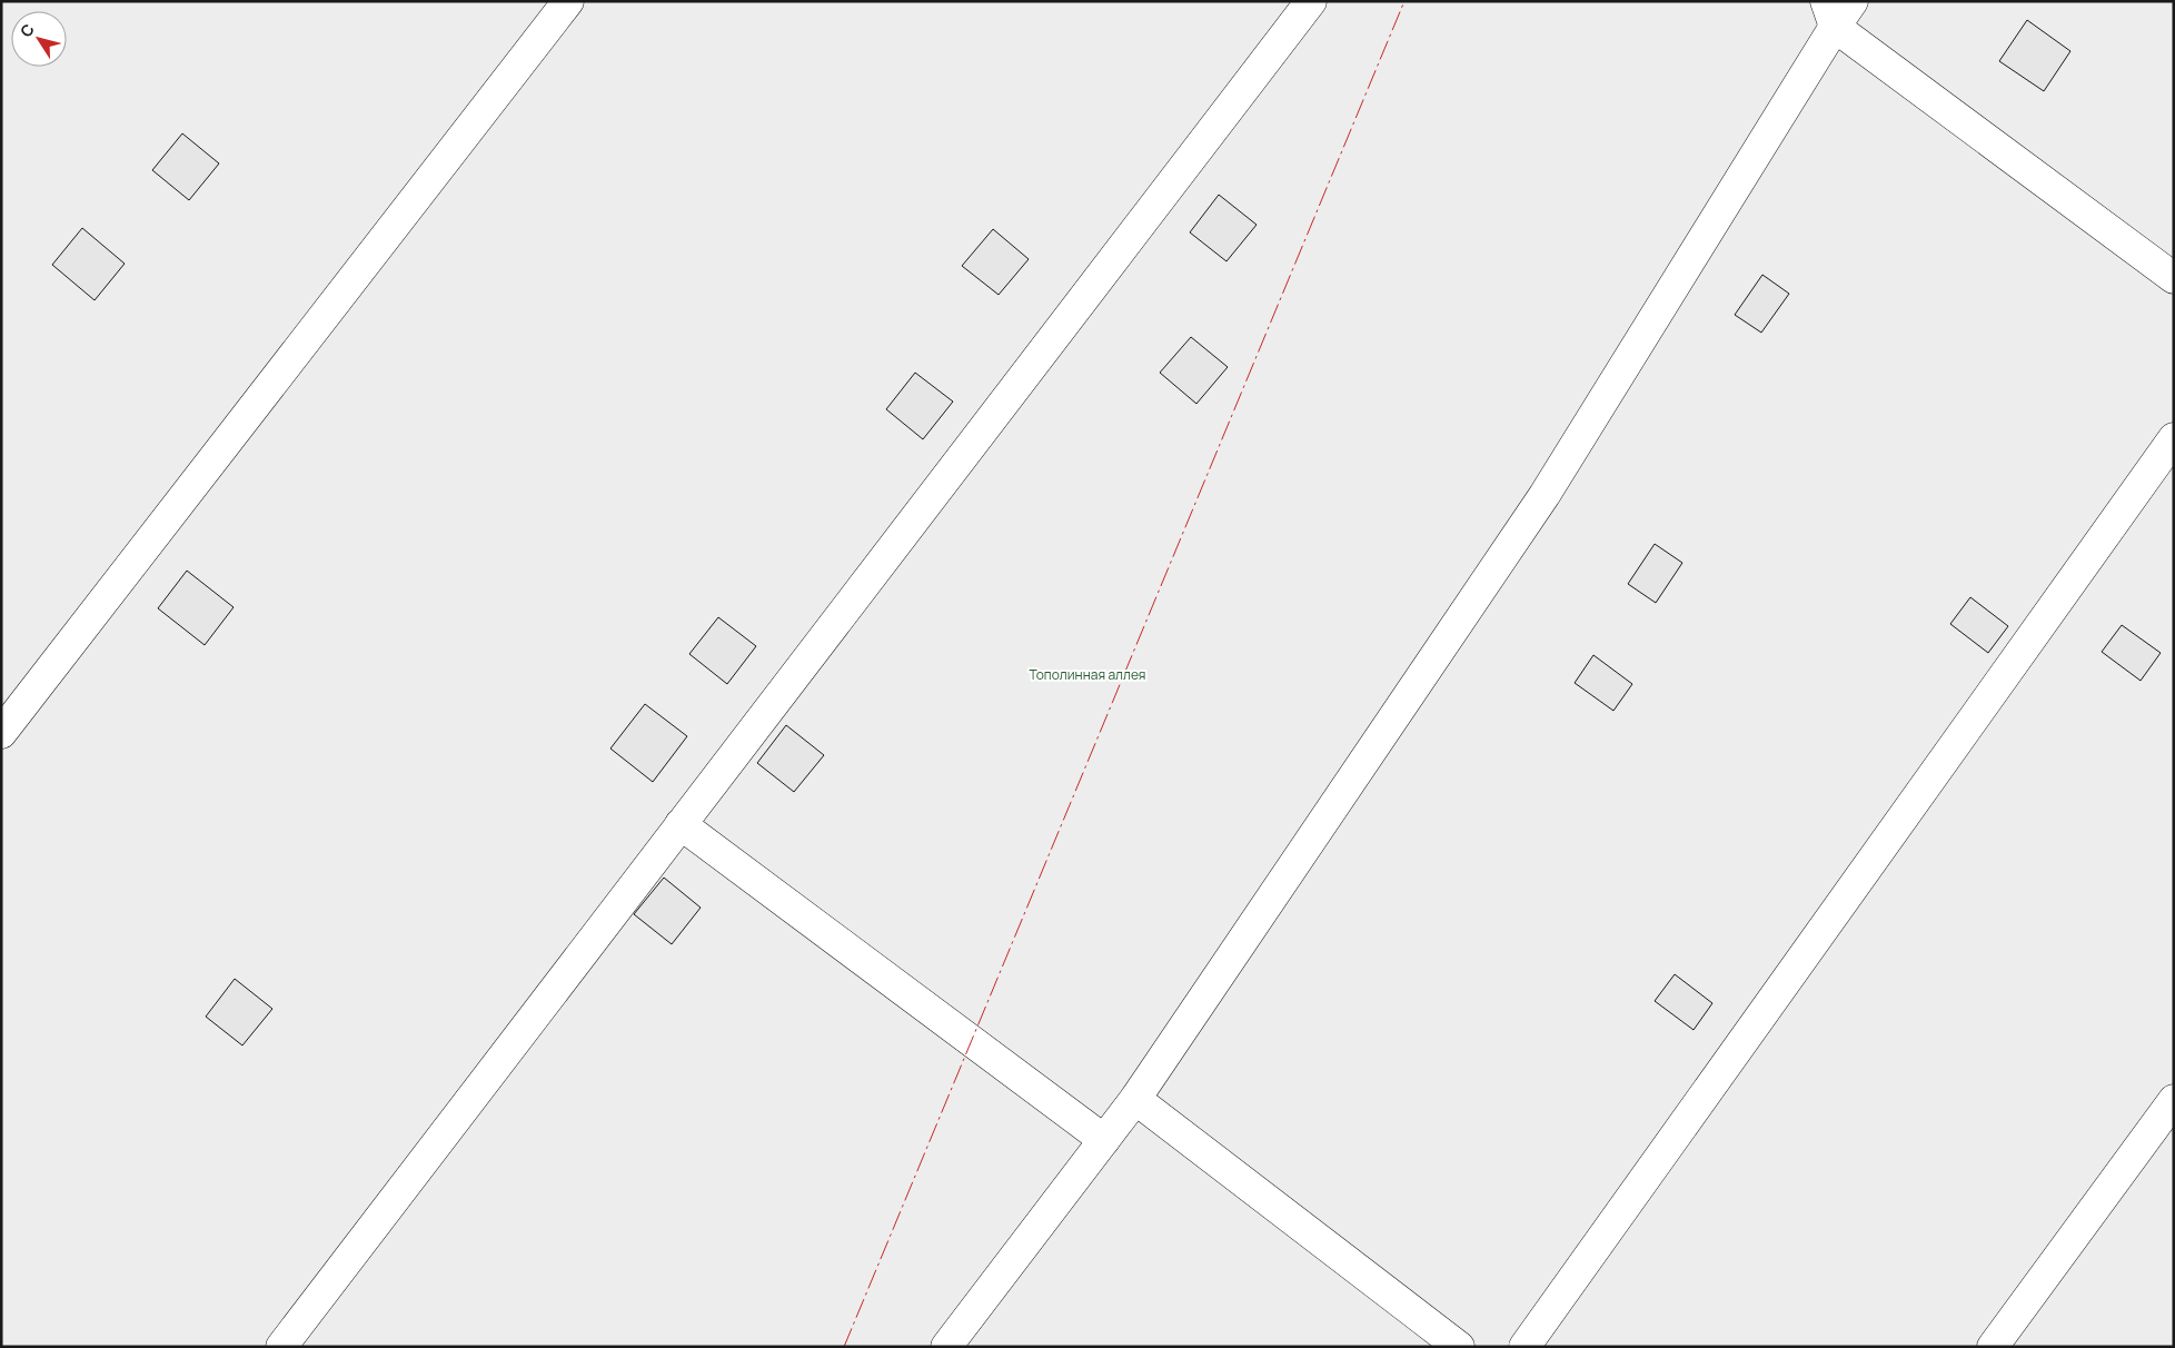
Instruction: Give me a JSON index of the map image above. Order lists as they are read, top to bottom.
{
  "parks": ["Тополинная аллея"],
  "north": "top left"
}
